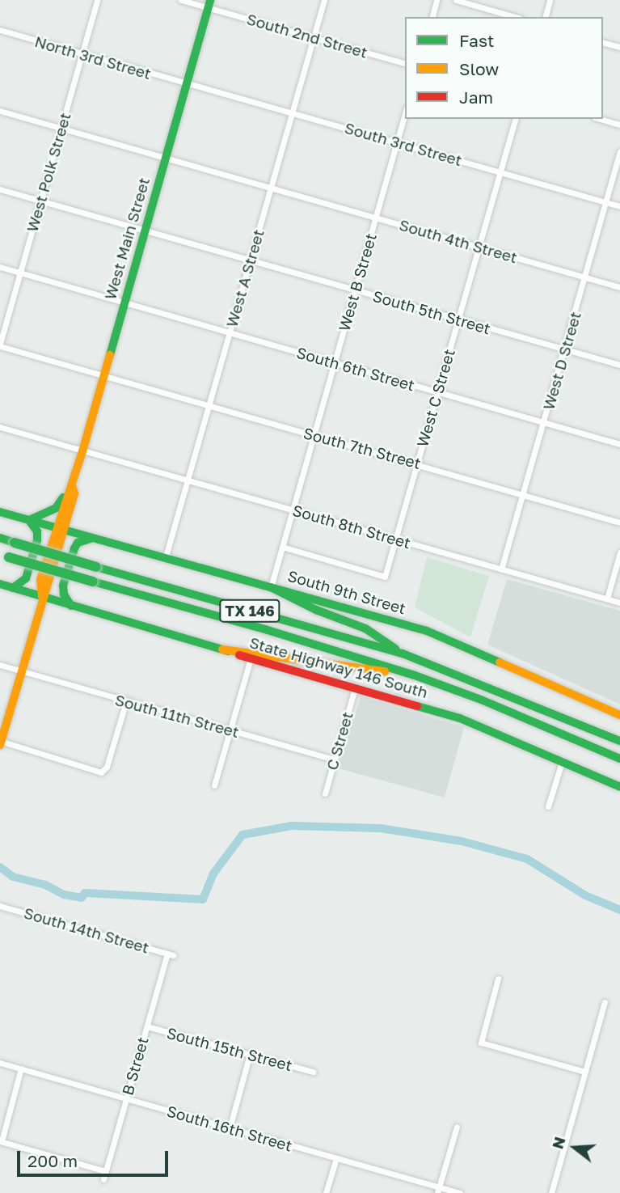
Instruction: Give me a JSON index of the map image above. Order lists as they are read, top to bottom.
{
  "streets": {
    "main road": [
      "West Main Street",
      "South 9th Street",
      "TX 146",
      "State Highway 146 South"
    ],
    "street": [
      "South 2nd Street",
      "North 3rd Street",
      "South 3rd Street",
      "West Polk Street",
      "South 4th Street",
      "West A Street",
      "West B Street",
      "South 5th Street",
      "West D Street",
      "South 6th Street",
      "West C Street",
      "South 7th Street",
      "South 8th Street",
      "South 11th Street",
      "C Street",
      "South 14th Street",
      "South 15th Street",
      "B Street",
      "South 16th Street"
    ]
  },
  "crossings": [
    ["South 2nd Street", "West Main Street"],
    ["South 2nd Street", "West A Street"],
    ["North 3rd Street", "South 3rd Street"],
    ["North 3rd Street", "West Polk Street"],
    ["North 3rd Street", "West Main Street"],
    ["South 3rd Street", "West Main Street"],
    ["South 3rd Street", "West A Street"],
    ["South 3rd Street", "West B Street"],
    ["South 3rd Street", "West D Street"],
    ["South 3rd Street", "West C Street"],
    ["West Polk Street", "South 4th Street"],
    ["West Polk Street", "South 5th Street"],
    ["West Polk Street", "South 6th Street"],
    ["West Polk Street", "South 7th Street"],
    ["West Main Street", "South 4th Street"],
    ["West Main Street", "South 5th Street"],
    ["West Main Street", "South 6th Street"],
    ["West Main Street", "South 7th Street"],
    ["West Main Street", "South 8th Street"],
    ["West Main Street", "South 9th Street"],
    ["West Main Street", "State Highway 146 South"],
    ["West Main Street", "South 11th Street"],
    ["South 4th Street", "West A Street"],
    ["South 4th Street", "West B Street"],
    ["South 4th Street", "West D Street"],
    ["South 4th Street", "West C Street"],
    ["West A Street", "South 5th Street"],
    ["West A Street", "South 6th Street"],
    ["West A Street", "South 7th Street"],
    ["West A Street", "South 8th Street"],
    ["West A Street", "South 9th Street"],
    ["West B Street", "South 5th Street"],
    ["West B Street", "South 6th Street"],
    ["West B Street", "West C Street"],
    ["West B Street", "South 7th Street"],
    ["West B Street", "South 8th Street"],
    ["West B Street", "South 9th Street"],
    ["South 5th Street", "West D Street"],
    ["South 5th Street", "West C Street"],
    ["West D Street", "South 6th Street"],
    ["West D Street", "South 7th Street"],
    ["West D Street", "South 8th Street"],
    ["South 6th Street", "West C Street"],
    ["West C Street", "South 7th Street"],
    ["West C Street", "South 8th Street"],
    ["State Highway 146 South", "C Street"],
    ["South 11th Street", "C Street"],
    ["South 14th Street", "B Street"],
    ["South 15th Street", "B Street"],
    ["B Street", "South 16th Street"]
  ],
  "legend": ["Fast", "Slow", "Jam"],
  "scale_bar": "200 m",
  "north": "left"
}
